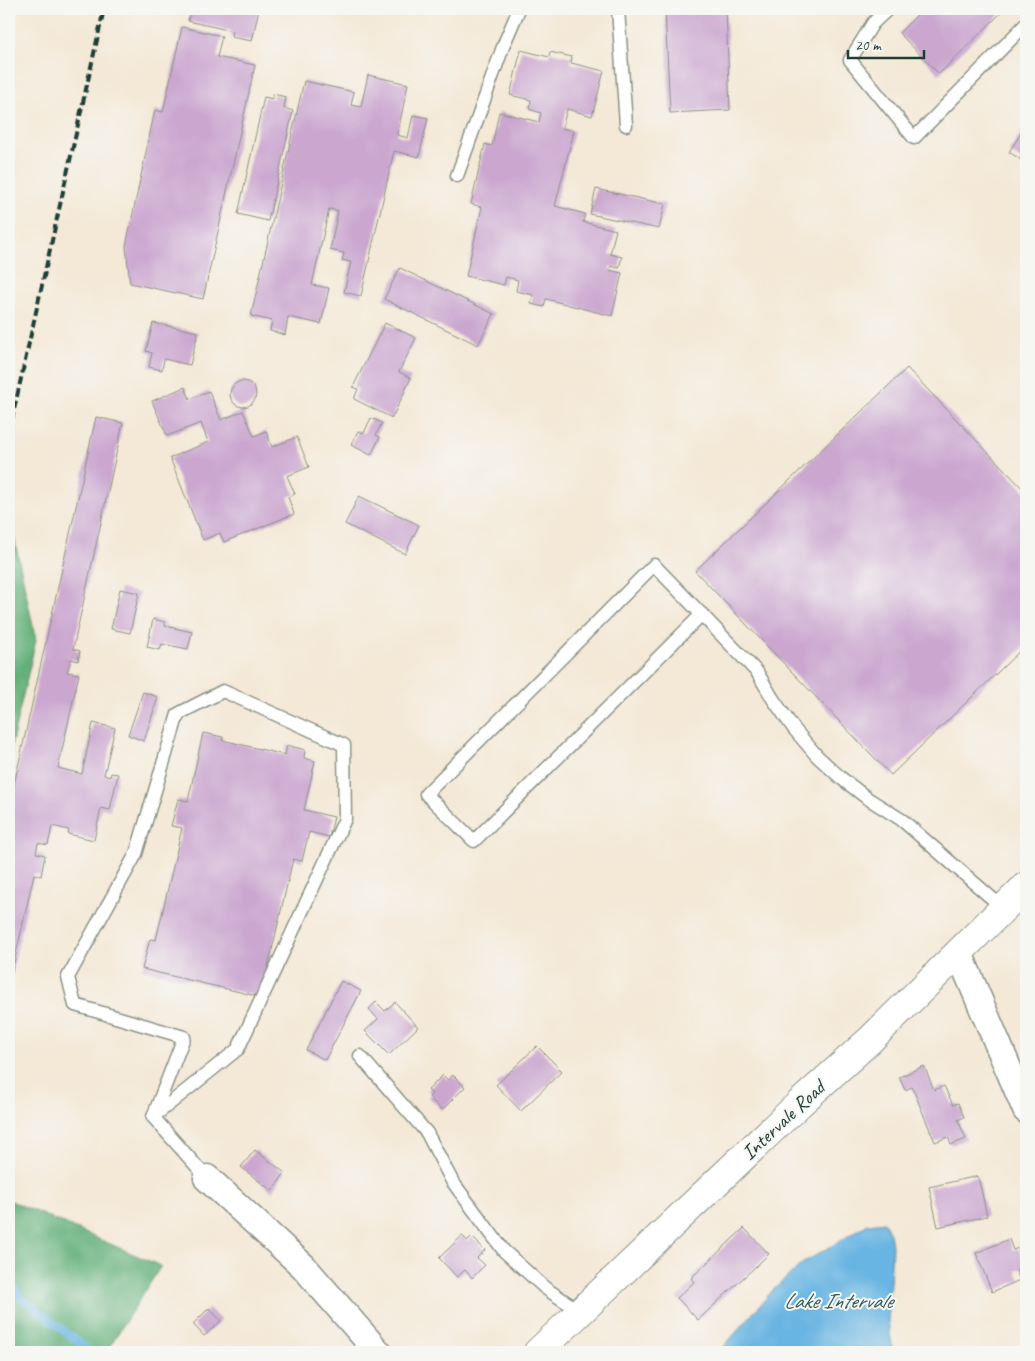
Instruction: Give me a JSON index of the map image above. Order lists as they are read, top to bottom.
{
  "streets": {
    "street": ["Intervale Road"]
  },
  "water": ["Lake Intervale"],
  "scale_bar": "20 m"
}
